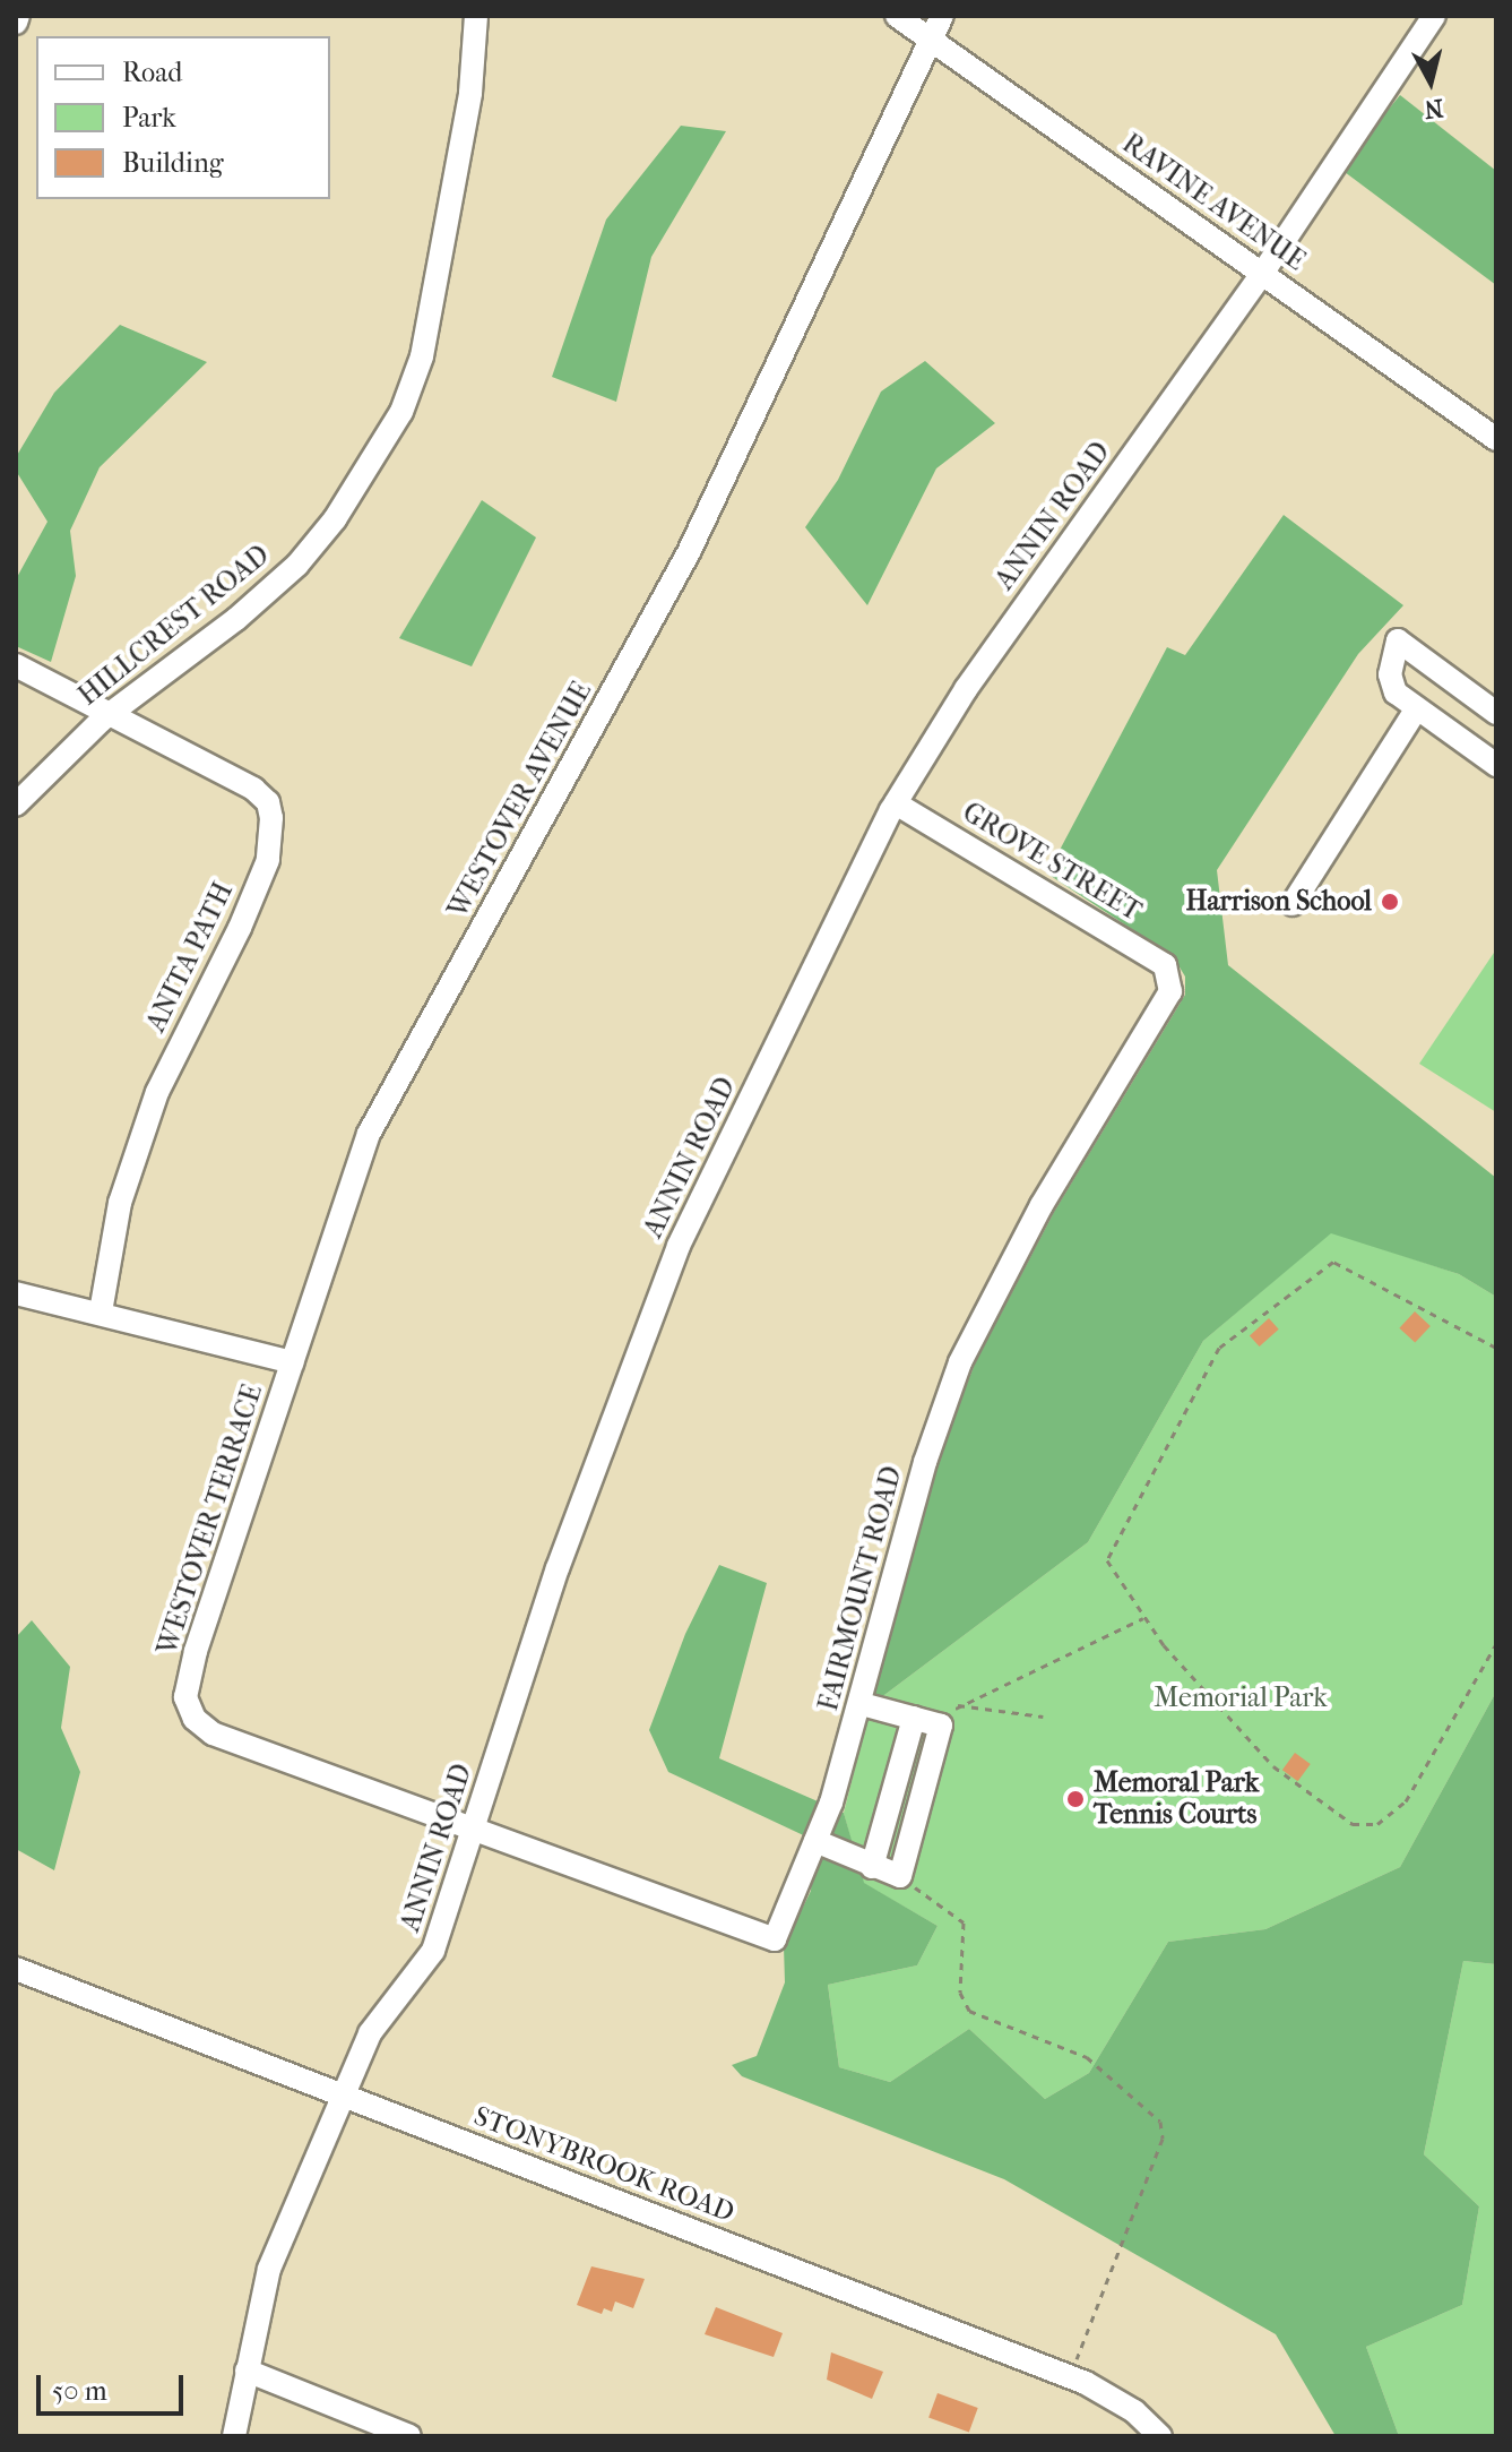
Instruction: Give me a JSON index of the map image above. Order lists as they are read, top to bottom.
{
  "streets": {
    "street": [
      "RAVINE AVENUE",
      "ANNIN ROAD",
      "HILLCREST ROAD",
      "WESTOVER AVENUE",
      "GROVE STREET",
      "ANITA PATH",
      "WESTOVER TERRACE",
      "FAIRMOUNT ROAD",
      "STONYBROOK ROAD"
    ]
  },
  "crossings": [
    ["RAVINE AVENUE", "ANNIN ROAD"],
    ["RAVINE AVENUE", "WESTOVER AVENUE"],
    ["ANNIN ROAD", "GROVE STREET"],
    ["ANNIN ROAD", "WESTOVER TERRACE"],
    ["ANNIN ROAD", "FAIRMOUNT ROAD"],
    ["ANNIN ROAD", "STONYBROOK ROAD"],
    ["HILLCREST ROAD", "ANITA PATH"],
    ["WESTOVER AVENUE", "WESTOVER TERRACE"],
    ["GROVE STREET", "FAIRMOUNT ROAD"],
    ["WESTOVER TERRACE", "FAIRMOUNT ROAD"]
  ],
  "parks": ["Memorial Park"],
  "places": ["Harrison School", "Memoral Park Tennis Courts"],
  "legend": ["Road", "Park", "Building"],
  "scale_bar": "50 m",
  "north": "bottom"
}
